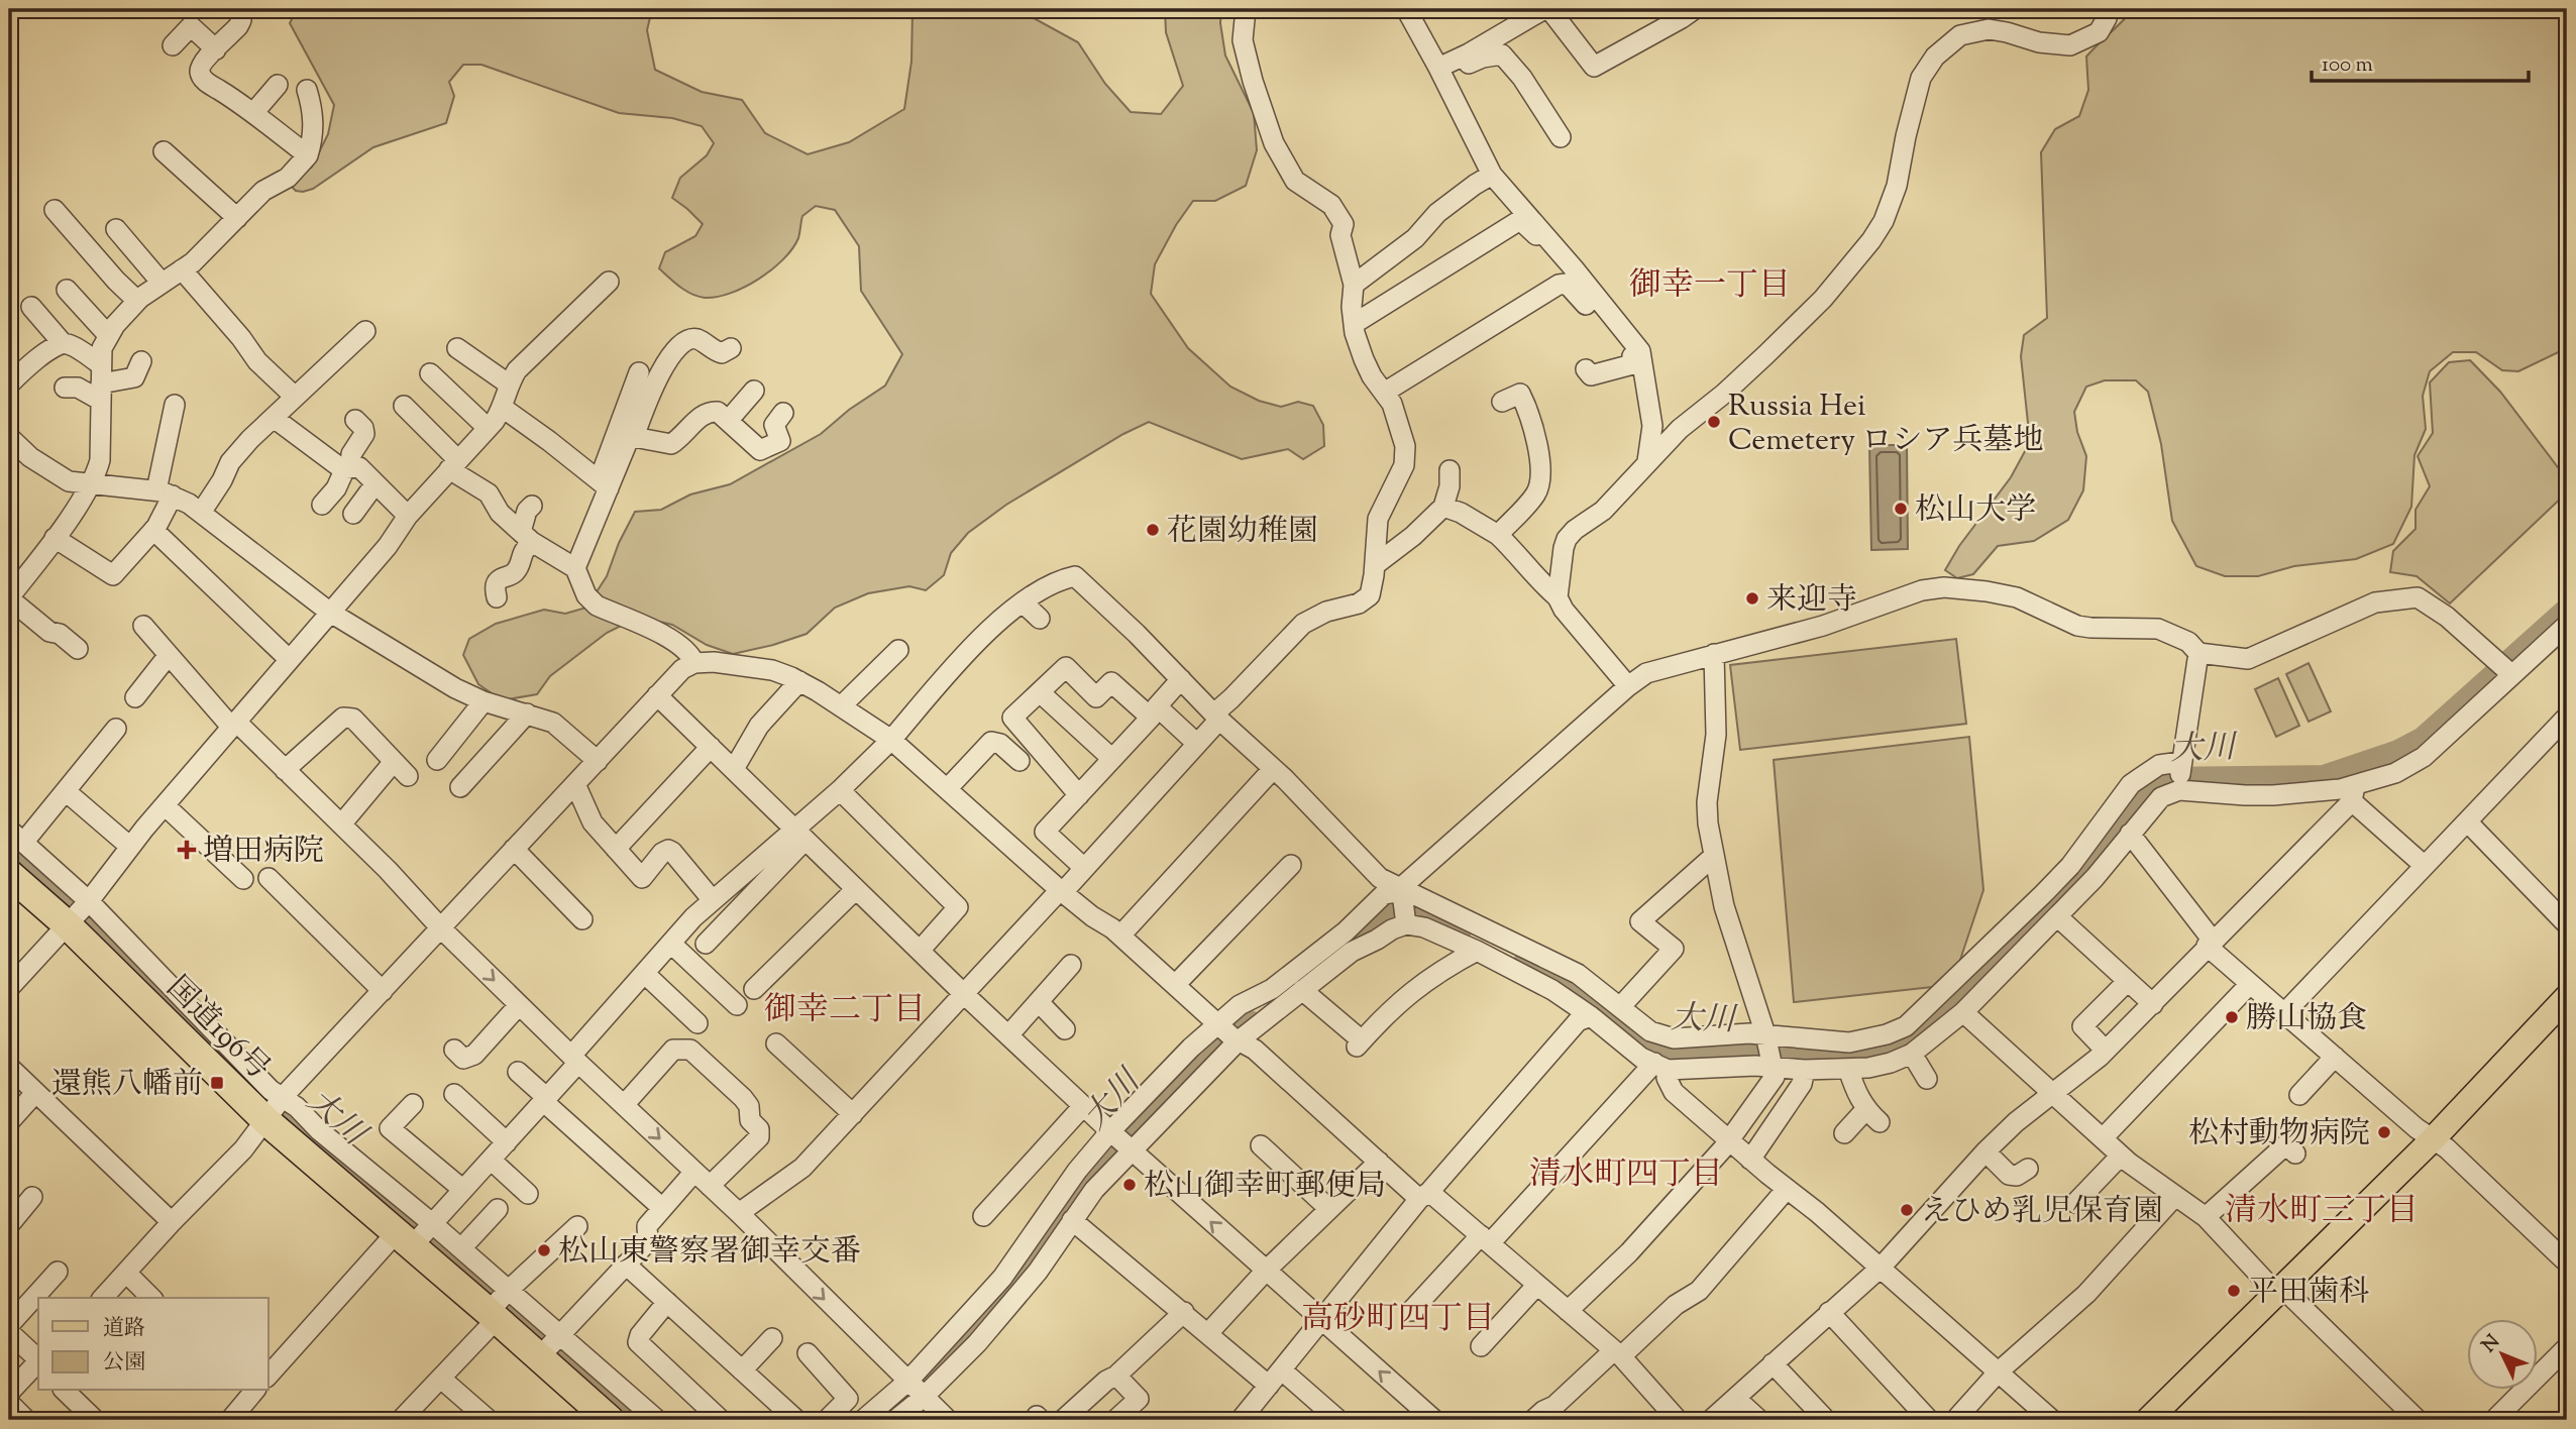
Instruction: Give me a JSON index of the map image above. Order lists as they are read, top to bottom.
{
  "streets": {
    "highway": ["国道196号"]
  },
  "districts": [
    "御幸一丁目",
    "御幸二丁目",
    "清水町四丁目",
    "清水町三丁目",
    "高砂町四丁目"
  ],
  "water": ["大川"],
  "places": {
    "other": [
      "Russia Hei Cemetery ロシア兵墓地",
      "松山大学",
      "花園幼稚園",
      "来迎寺",
      "勝山協食",
      "松村動物病院",
      "松山御幸町郵便局",
      "えひめ乳児保育園",
      "松山東警察署御幸交番",
      "平田歯科"
    ],
    "health": ["増田病院"],
    "transit": ["還熊八幡前"]
  },
  "legend": ["道路", "公園"],
  "scale_bar": "100 m",
  "north": "top left"
}
